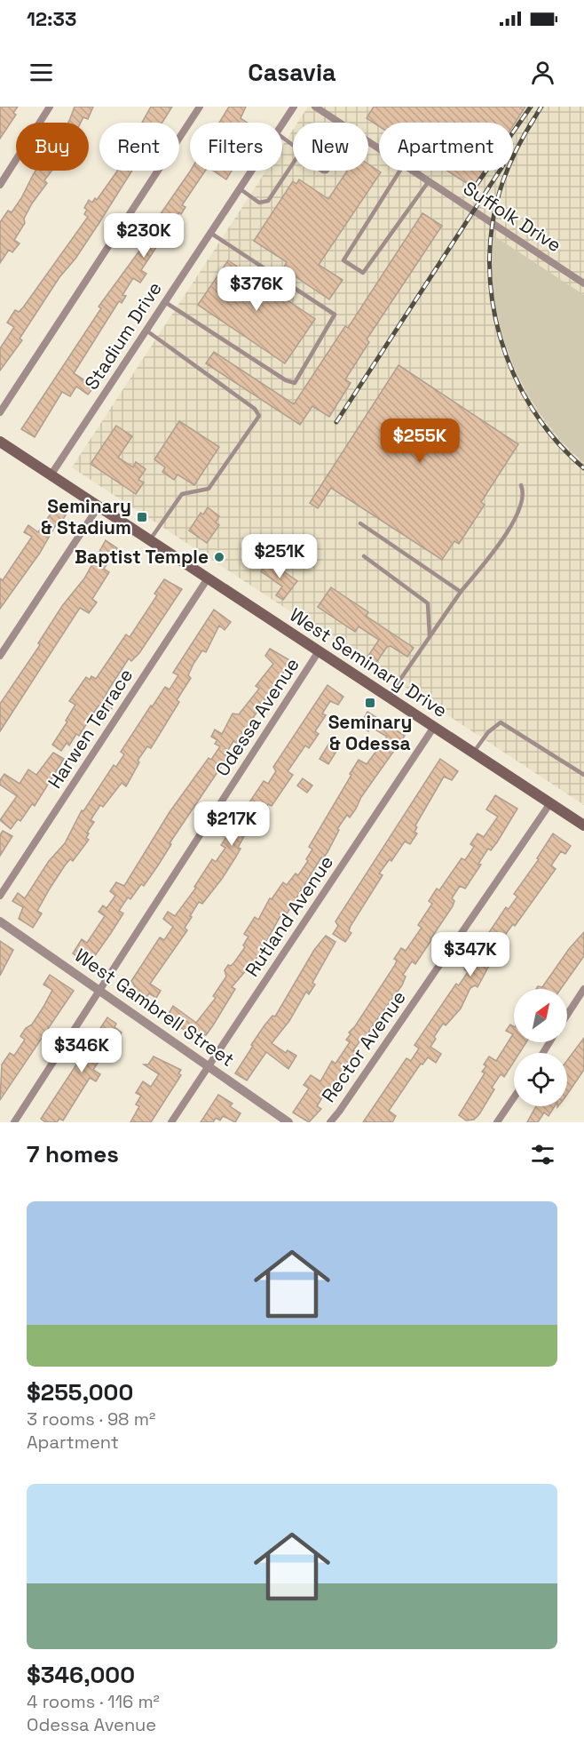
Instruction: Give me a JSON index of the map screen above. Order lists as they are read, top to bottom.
{
  "streets": {
    "main road": ["West Seminary Drive"],
    "street": [
      "Suffolk Drive",
      "Stadium Drive",
      "Odessa Avenue",
      "Harwen Terrace",
      "Rutland Avenue",
      "West Gambrell Street",
      "Rector Avenue"
    ]
  },
  "crossings": [
    ["Stadium Drive", "West Seminary Drive"],
    ["West Seminary Drive", "Odessa Avenue"],
    ["West Seminary Drive", "Harwen Terrace"],
    ["West Seminary Drive", "Rutland Avenue"],
    ["West Seminary Drive", "Rector Avenue"],
    ["Odessa Avenue", "West Gambrell Street"],
    ["Rutland Avenue", "West Gambrell Street"]
  ],
  "places": {
    "transit": ["Seminary & Stadium", "Seminary & Odessa"],
    "other": ["Baptist Temple"]
  },
  "north": "top right",
  "page": {
    "status": "12:33",
    "header": "Casavia",
    "chip": [
      "Buy",
      "Rent",
      "Filters",
      "New",
      "Apartment"
    ],
    "price": [
      "$230K",
      "$376K",
      "$255K",
      "$251K",
      "$217K",
      "$347K",
      "$346K"
    ],
    "heading": "7 homes",
    "list": [
      {
        "name": "$255,000",
        "note": "3 rooms · 98 m² · Apartment"
      },
      {
        "name": "$346,000",
        "note": "4 rooms · 116 m² · Odessa Avenue"
      }
    ]
  }
}
